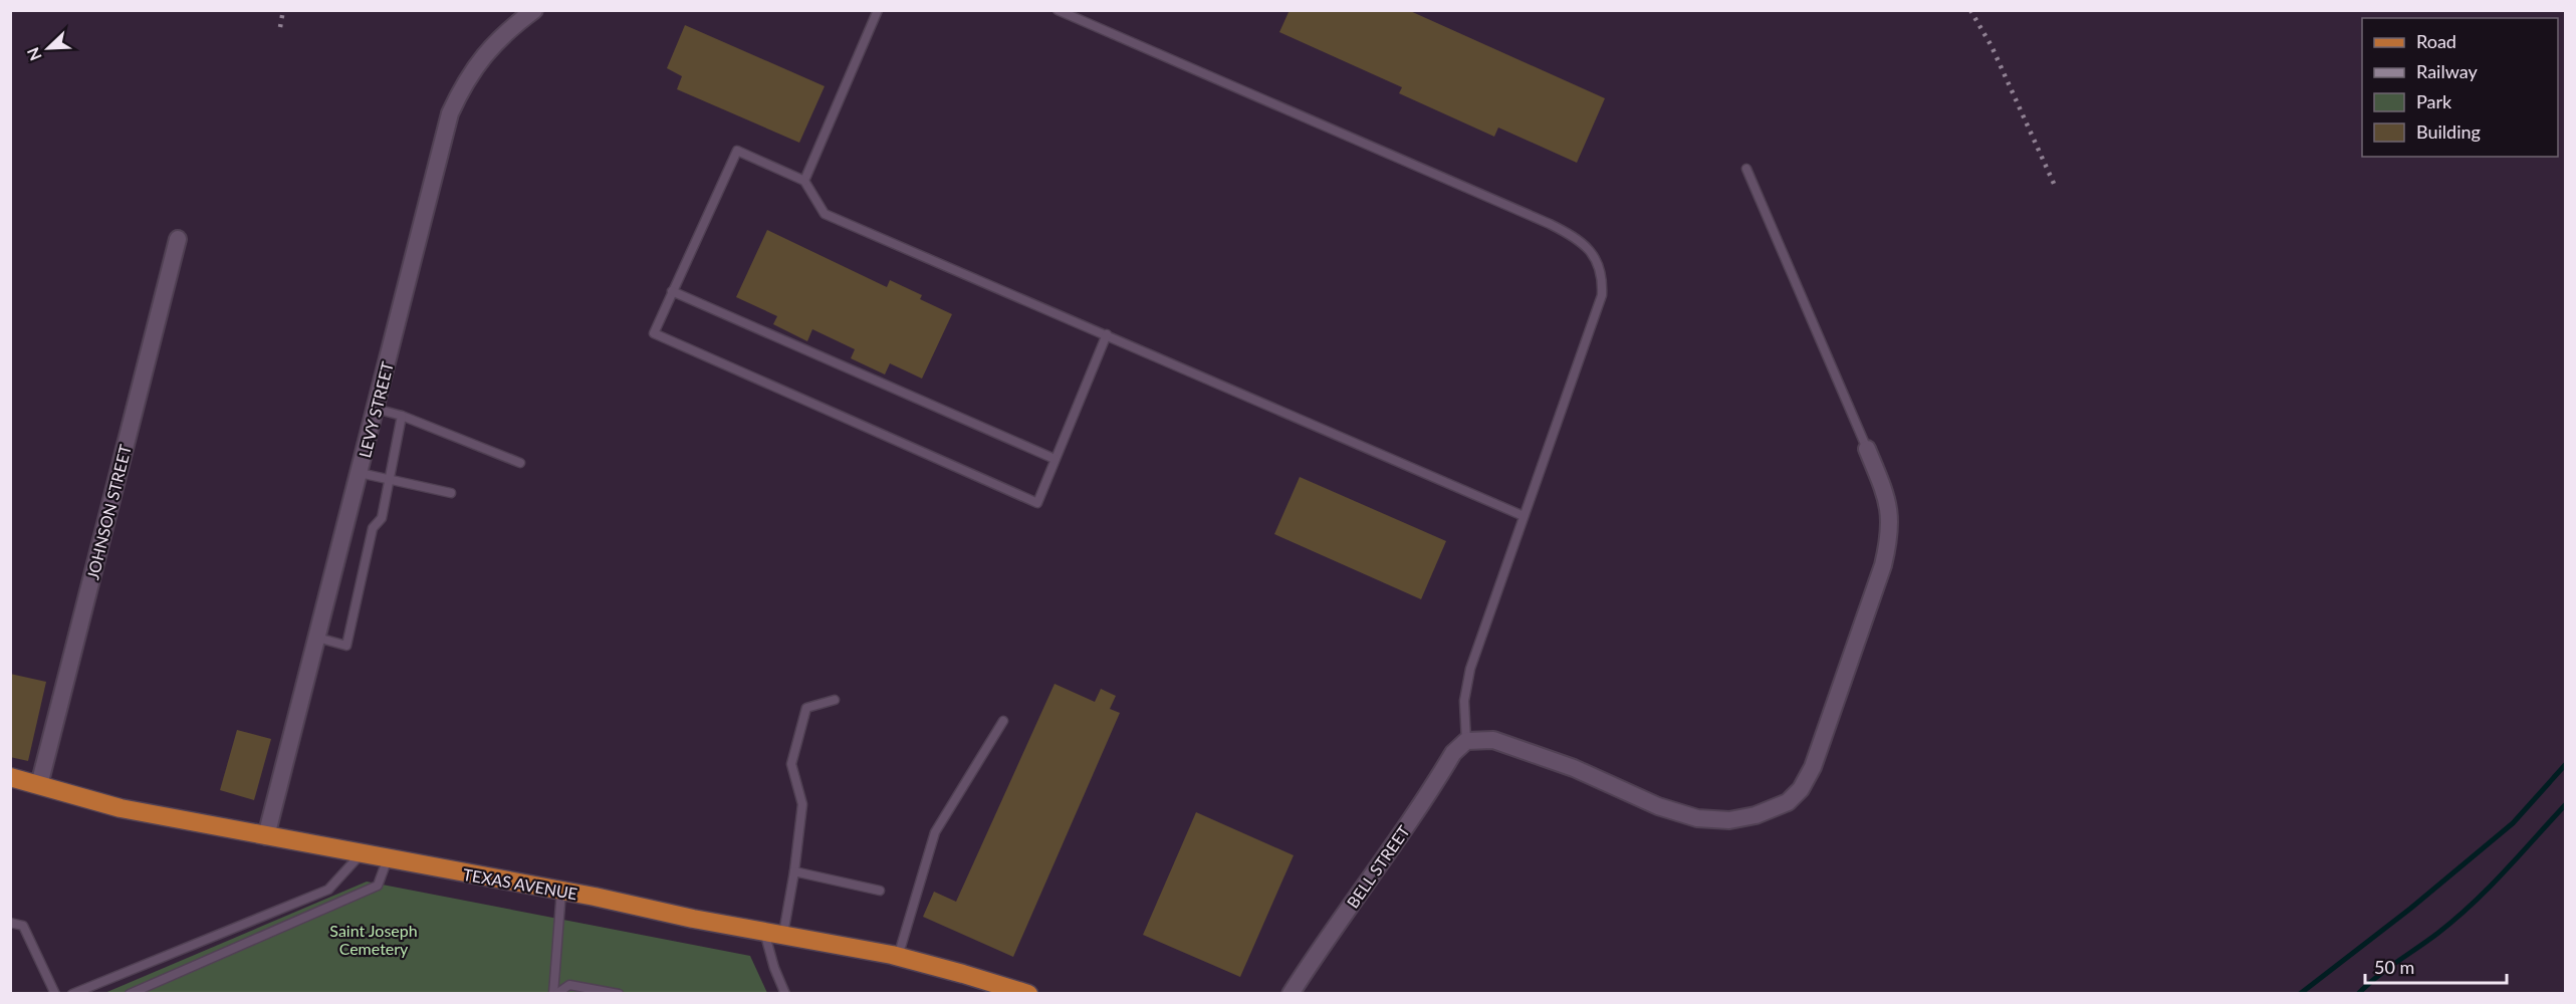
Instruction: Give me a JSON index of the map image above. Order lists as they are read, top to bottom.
{
  "streets": {
    "main road": ["TEXAS AVENUE"],
    "street": ["LEVY STREET", "JOHNSON STREET", "BELL STREET"]
  },
  "crossings": [
    ["LEVY STREET", "TEXAS AVENUE"],
    ["JOHNSON STREET", "TEXAS AVENUE"]
  ],
  "parks": ["Saint Joseph Cemetery"],
  "legend": [
    "Road",
    "Railway",
    "Park",
    "Building"
  ],
  "scale_bar": "50 m",
  "north": "bottom left"
}
